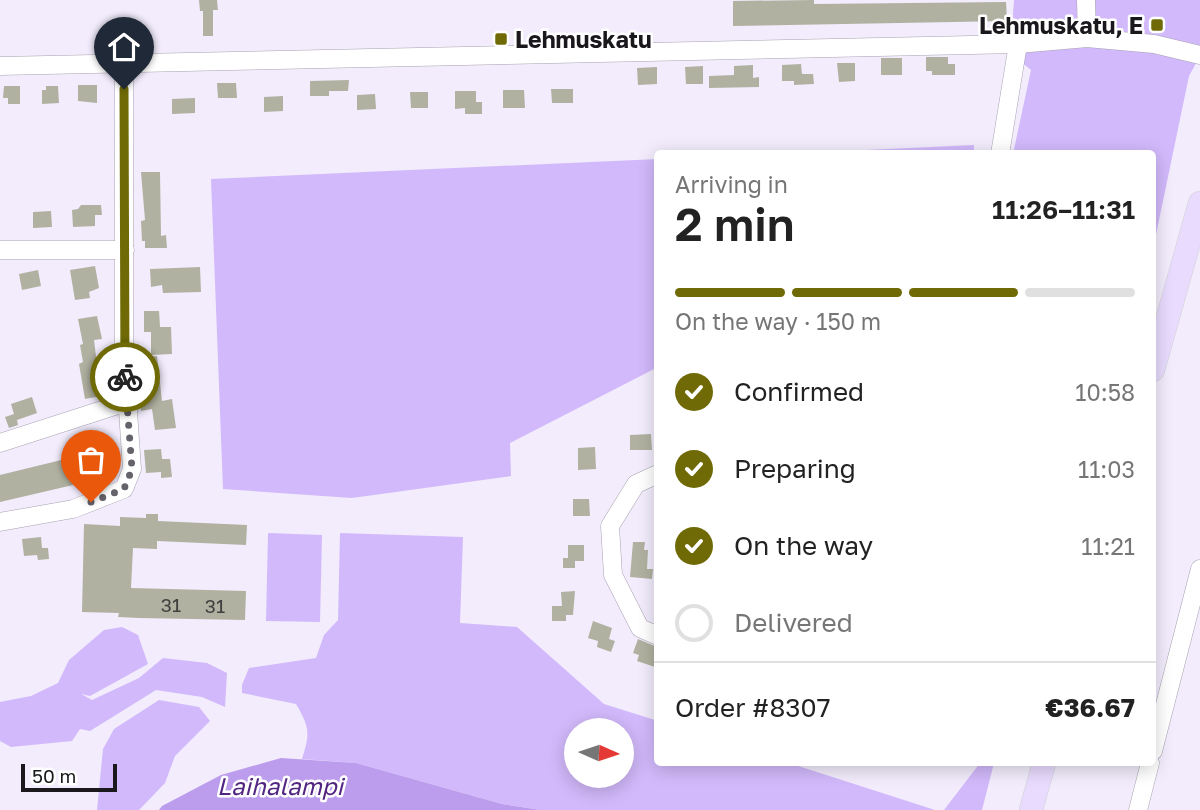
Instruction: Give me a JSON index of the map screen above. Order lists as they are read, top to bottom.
{
  "water": ["Laihalampi"],
  "places": {
    "transit": ["Lehmuskatu, E", "Lehmuskatu"]
  },
  "house_numbers": ["31", "31"],
  "scale_bar": "50 m",
  "north": "right",
  "page": {
    "heading": ["2 min", "Arriving in", "11:26–11:31"],
    "panel": ["Order #8307", "€36.67"],
    "bar": "On the way · 150 m",
    "list": [
      ["Confirmed", "10:58"],
      ["Preparing", "11:03"],
      ["On the way", "11:21"],
      "Delivered"
    ],
    "scale": "50 m"
  }
}
